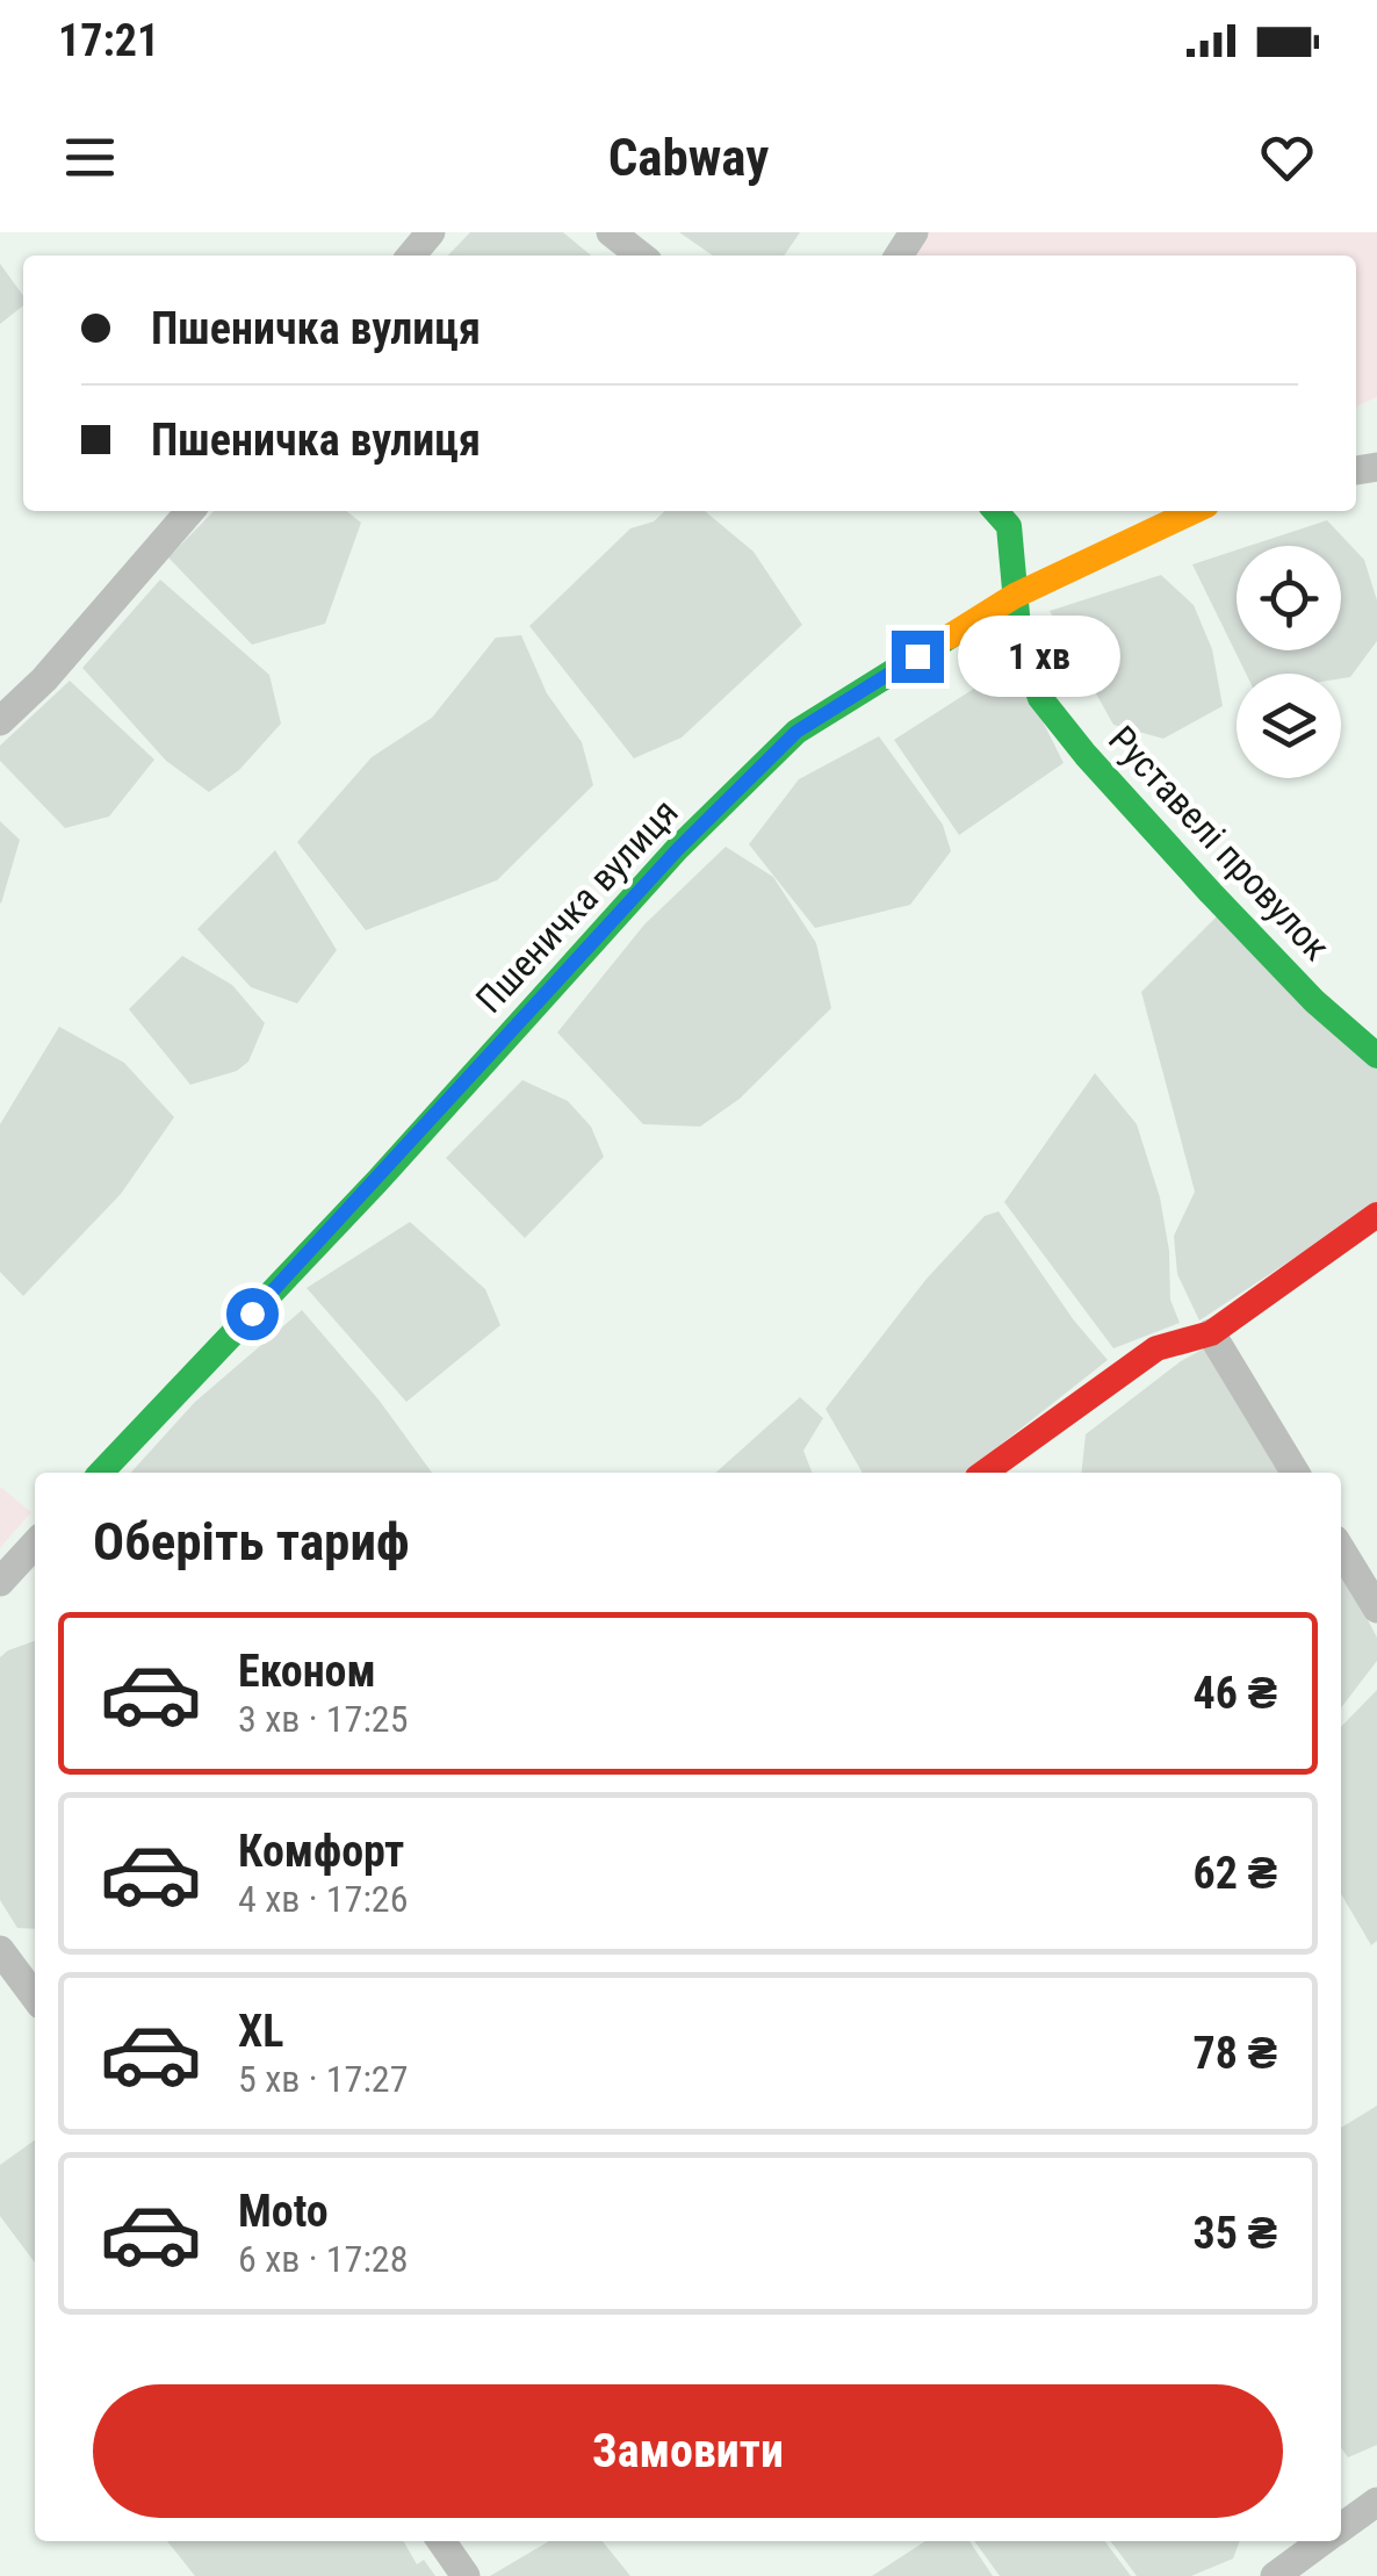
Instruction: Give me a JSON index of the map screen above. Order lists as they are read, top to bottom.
{
  "streets": {
    "street": ["Руставелі провулок", "Пшеничка вулиця"]
  },
  "crossings": [
    ["Руставелі провулок", "Пшеничка вулиця"]
  ],
  "page": {
    "status": "17:21",
    "header": "Cabway",
    "banner": ["Пшеничка вулиця", "Пшеничка вулиця"],
    "bubble": "1 хв",
    "heading": "Оберіть тариф",
    "list": [
      {
        "name": "Економ",
        "note": "3 хв · 17:25",
        "value": "46 ₴"
      },
      {
        "name": "Комфорт",
        "note": "4 хв · 17:26",
        "value": "62 ₴"
      },
      {
        "name": "XL",
        "note": "5 хв · 17:27",
        "value": "78 ₴"
      },
      {
        "name": "Moto",
        "note": "6 хв · 17:28",
        "value": "35 ₴"
      }
    ],
    "buttons": "Замовити"
  }
}
